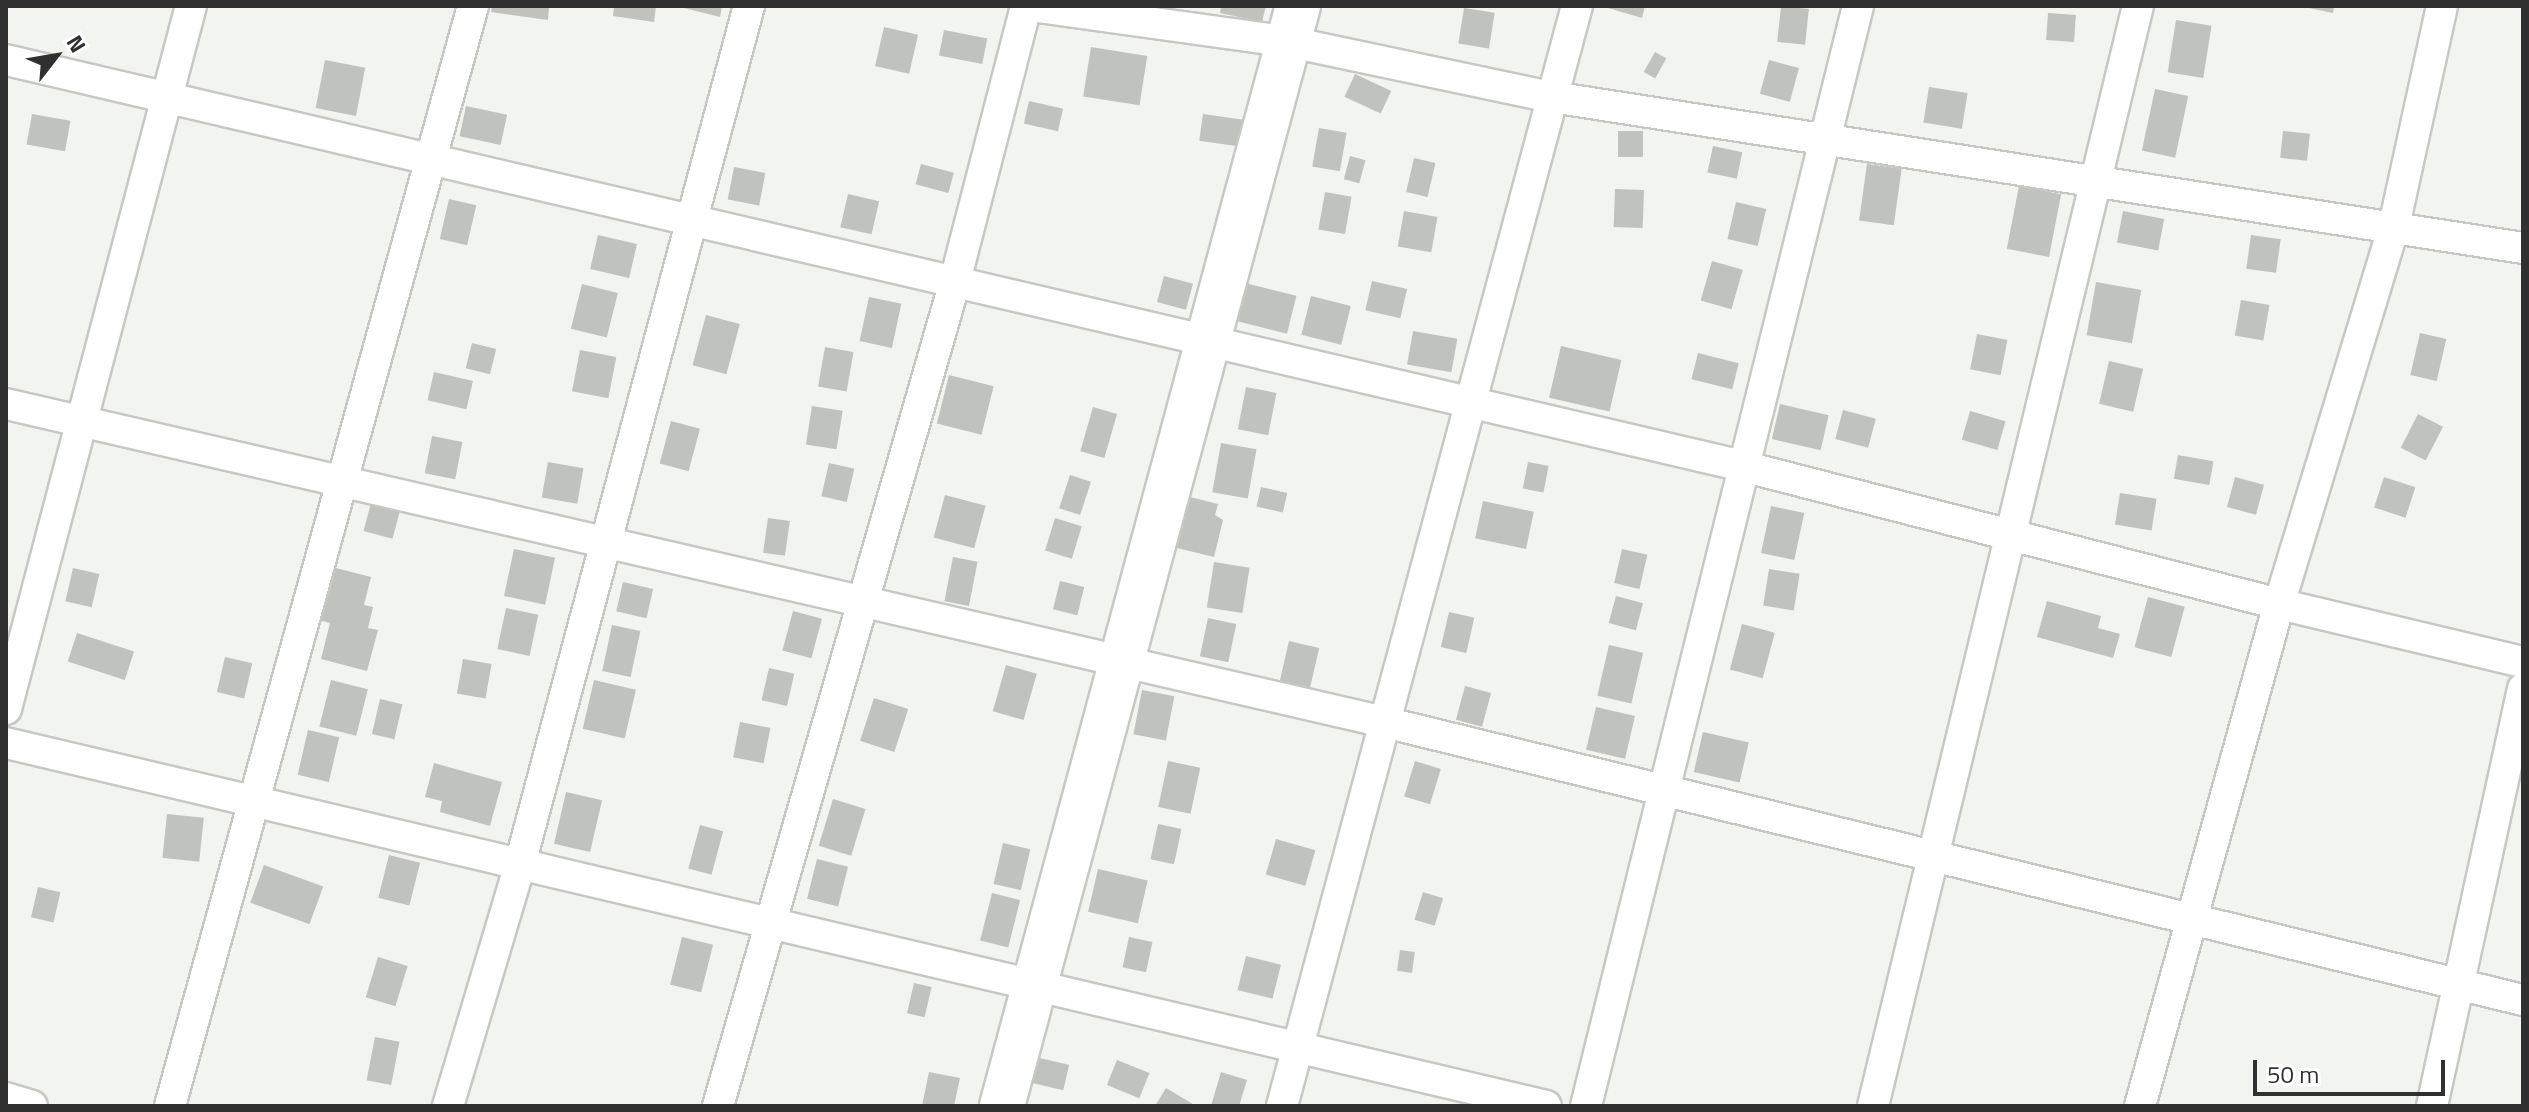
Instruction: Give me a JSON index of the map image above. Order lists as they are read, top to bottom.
{
  "scale_bar": "50 m",
  "north": "top right"
}
